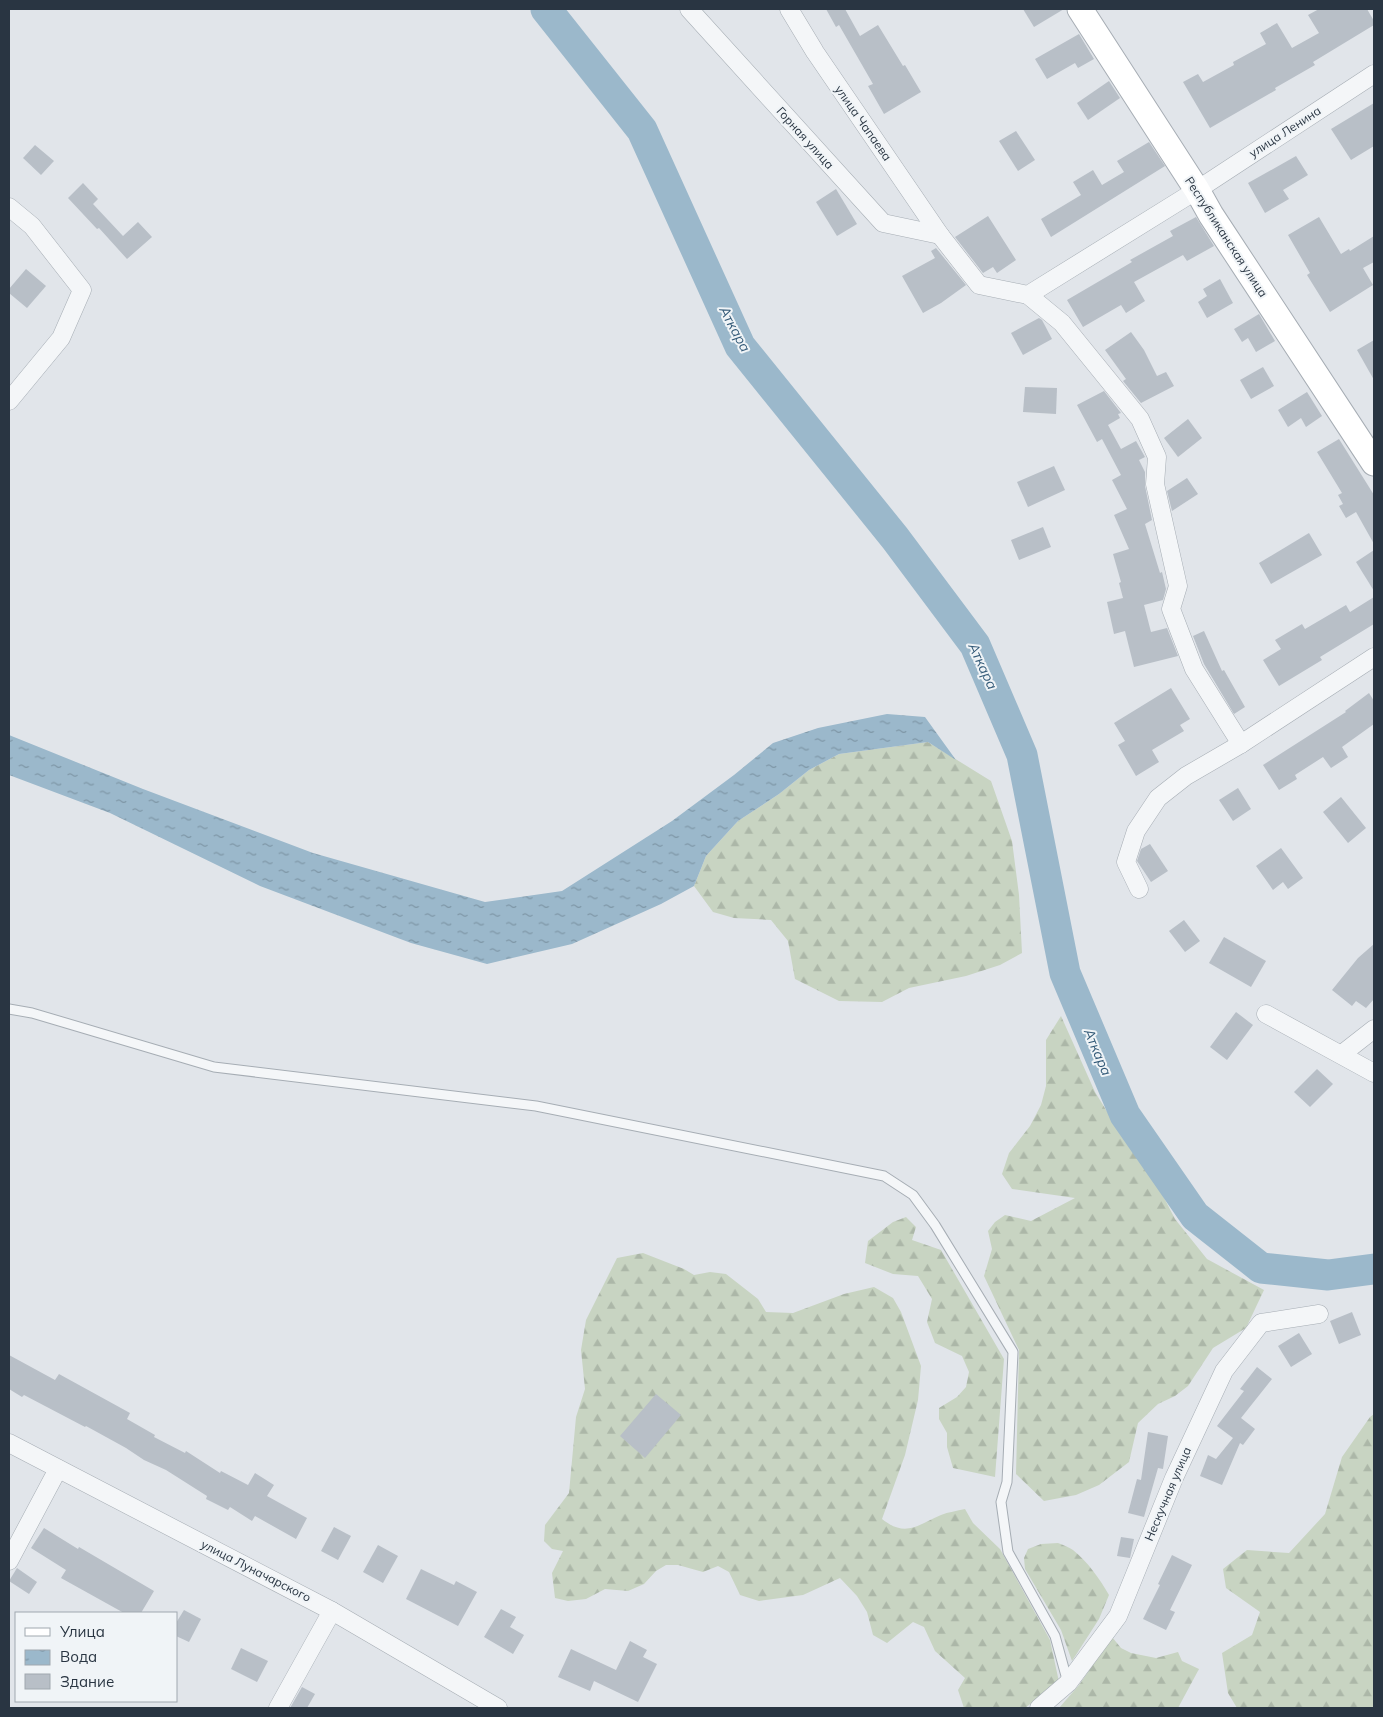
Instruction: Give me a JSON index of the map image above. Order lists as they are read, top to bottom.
{
  "streets": {
    "street": [
      "улица Чапаева",
      "улица Ленина",
      "Горная улица",
      "Республиканская улица",
      "Нескучная улица",
      "улица Луначарского"
    ]
  },
  "crossings": [
    ["улица Чапаева", "улица Ленина"],
    ["улица Чапаева", "Горная улица"],
    ["улица Ленина", "Республиканская улица"]
  ],
  "water": ["Аткара"],
  "legend": ["Улица", "Вода", "Здание"]
}
